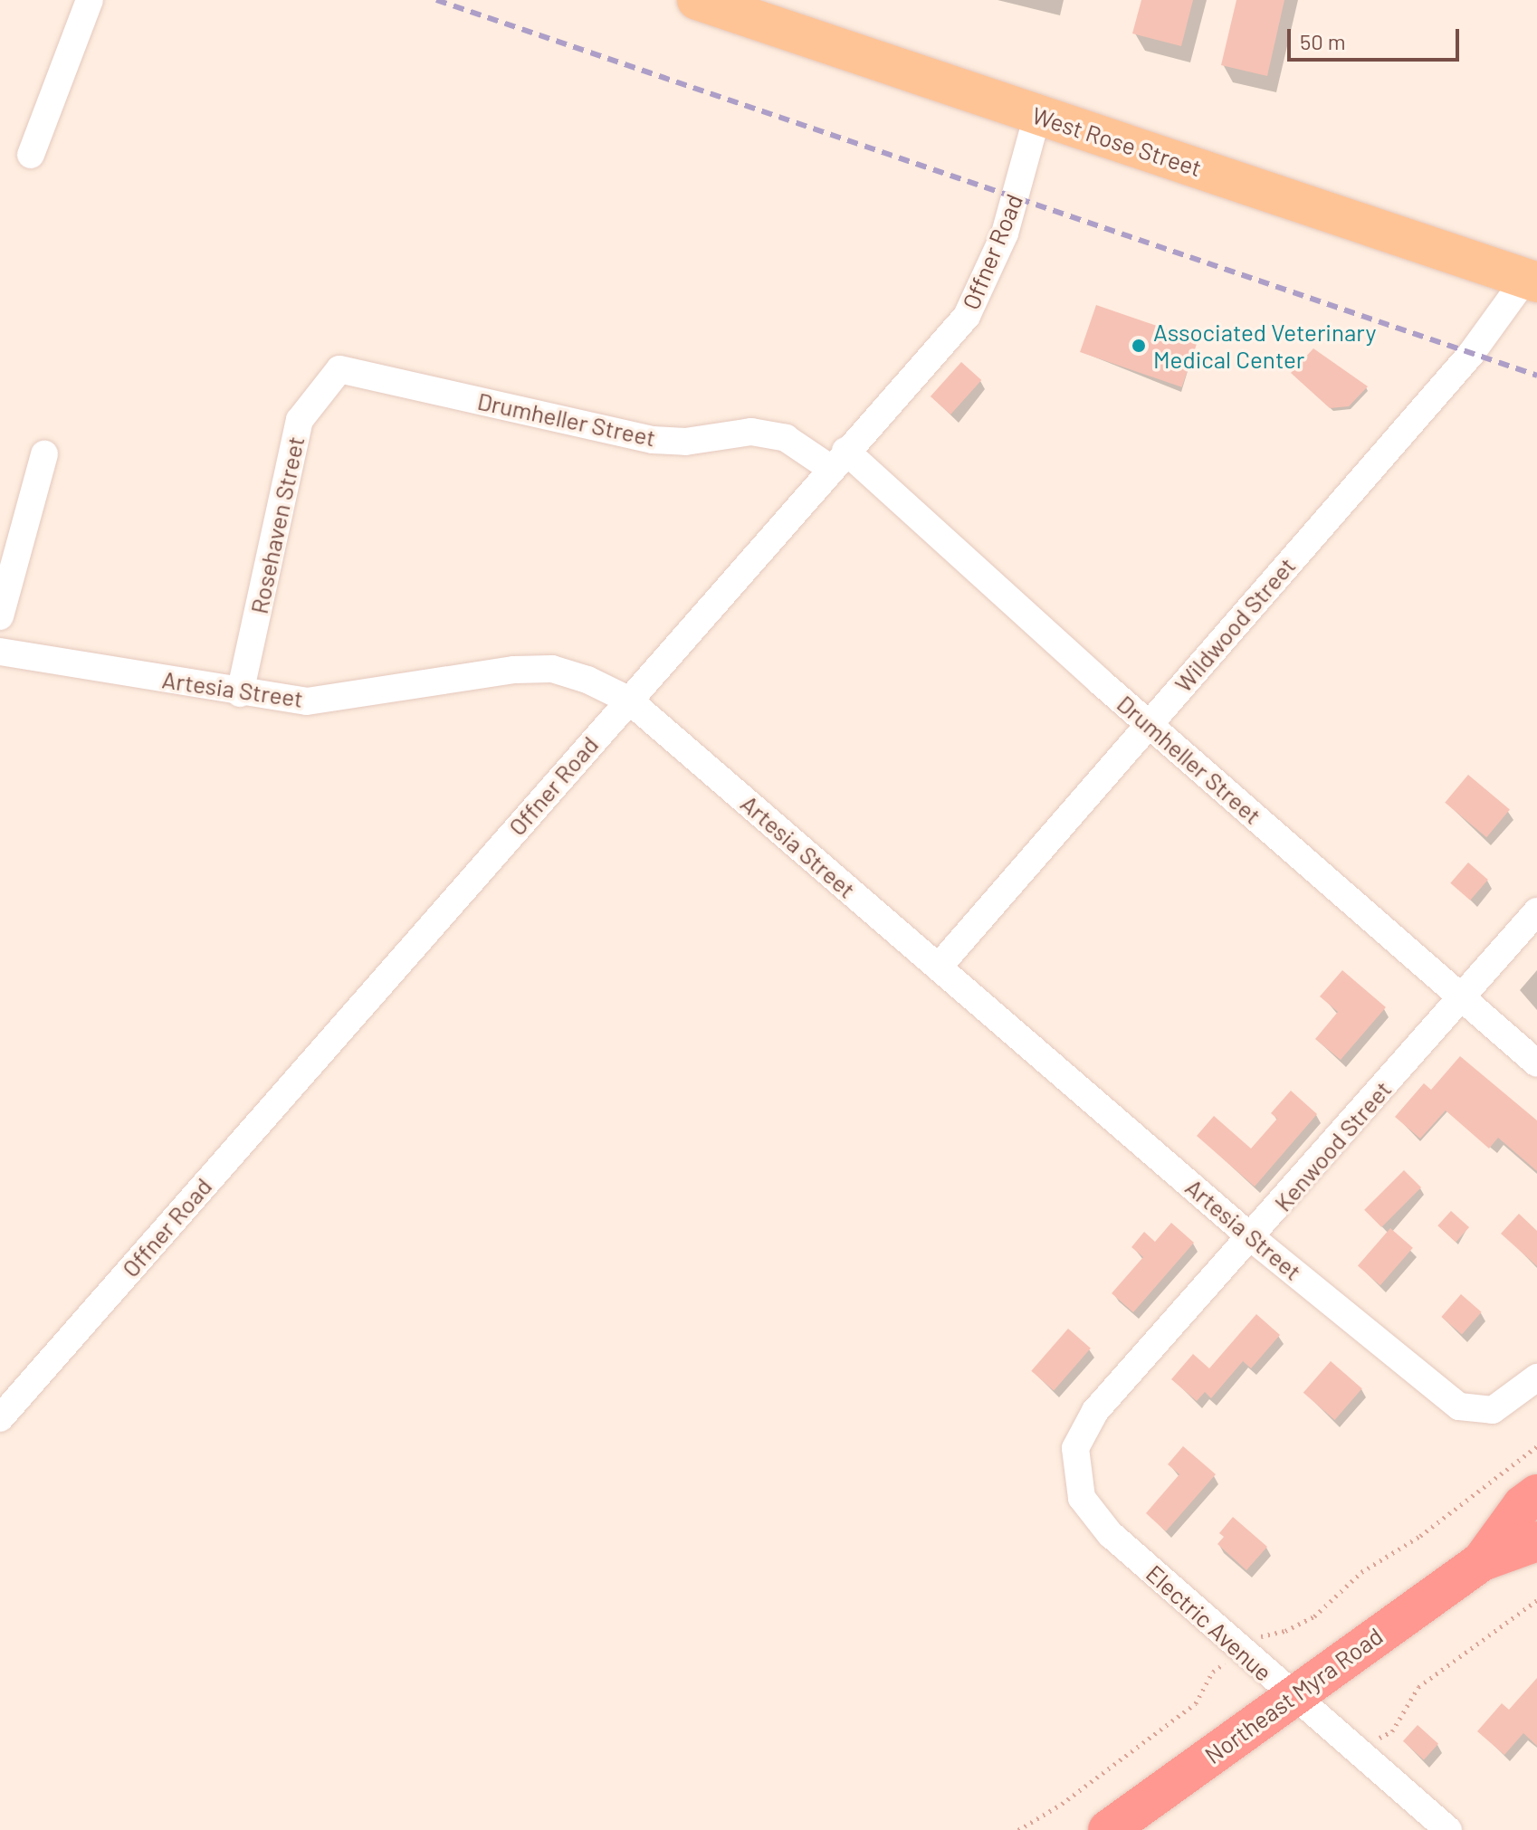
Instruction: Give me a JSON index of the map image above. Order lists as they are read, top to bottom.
{
  "streets": {
    "highway": ["Northeast Myra Road"],
    "main road": ["West Rose Street"],
    "street": [
      "Offner Road",
      "Drumheller Street",
      "Rosehaven Street",
      "Wildwood Street",
      "Artesia Street",
      "Kenwood Street",
      "Electric Avenue"
    ]
  },
  "crossings": [
    ["West Rose Street", "Offner Road"],
    ["West Rose Street", "Wildwood Street"],
    ["Offner Road", "Drumheller Street"],
    ["Offner Road", "Artesia Street"],
    ["Drumheller Street", "Rosehaven Street"],
    ["Drumheller Street", "Wildwood Street"],
    ["Drumheller Street", "Kenwood Street"],
    ["Rosehaven Street", "Artesia Street"],
    ["Wildwood Street", "Artesia Street"],
    ["Artesia Street", "Kenwood Street"],
    ["Kenwood Street", "Electric Avenue"],
    ["Electric Avenue", "Northeast Myra Road"]
  ],
  "places": ["Associated Veterinary Medical Center"],
  "scale_bar": "50 m"
}
